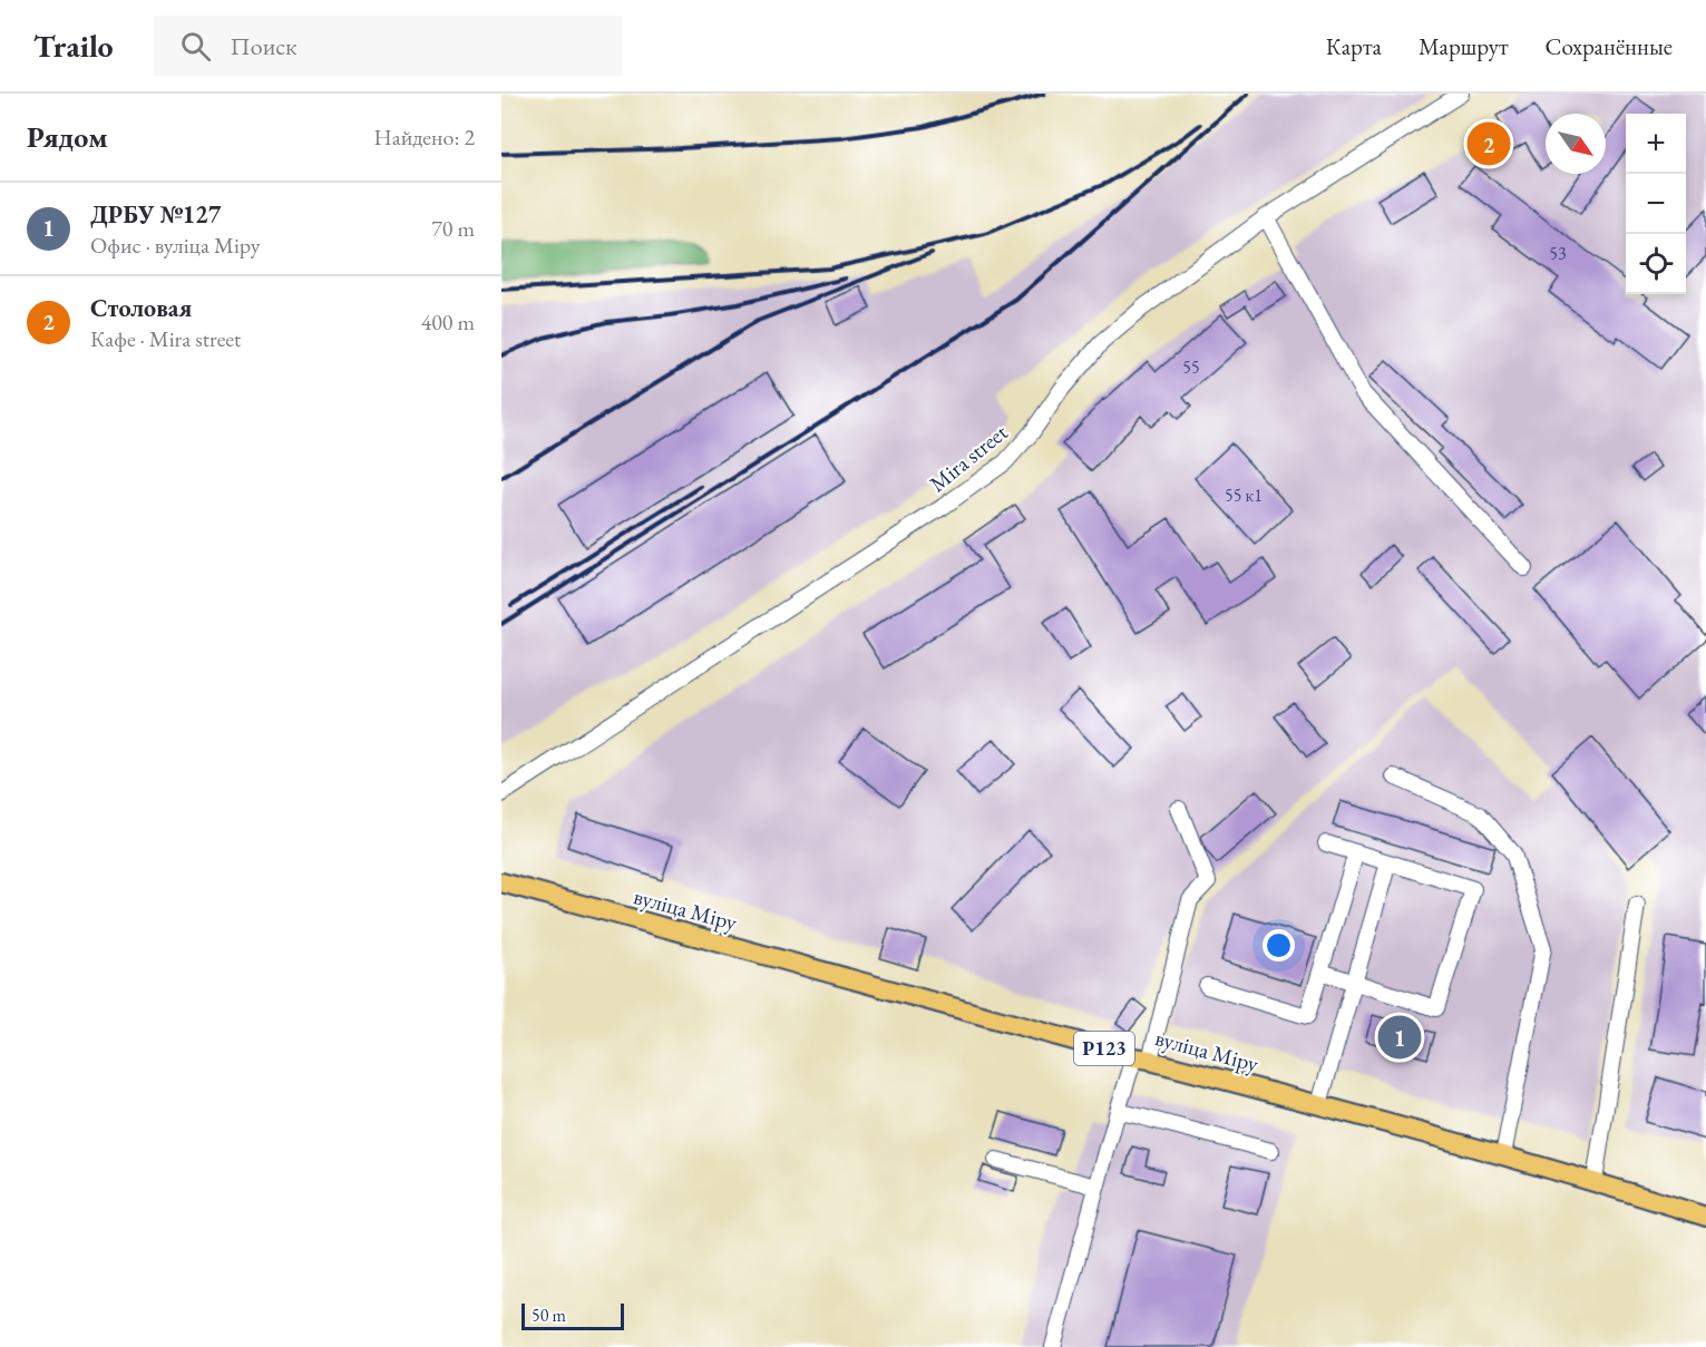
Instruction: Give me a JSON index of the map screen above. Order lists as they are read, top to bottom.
{
  "streets": {
    "main road": ["вуліца Міру", "Р123"],
    "street": ["Mira street"]
  },
  "house_numbers": ["53", "55", "55 к1"],
  "scale_bar": "50 m",
  "north": "bottom right",
  "page": {
    "header": "Trailo",
    "search": "Поиск",
    "nav": ["Карта", "Маршрут", "Сохранённые"],
    "heading": ["Рядом", "Найдено: 2"],
    "map_buttons": ["+", "−"],
    "pins": ["2", "1"],
    "list": [
      {
        "mark": "1",
        "name": "ДРБУ №127",
        "note": "Офис · вуліца Міру",
        "value": "70 m"
      },
      {
        "mark": "2",
        "name": "Столовая",
        "note": "Кафе · Mira street",
        "value": "400 m"
      }
    ],
    "scale": "50 m"
  }
}
